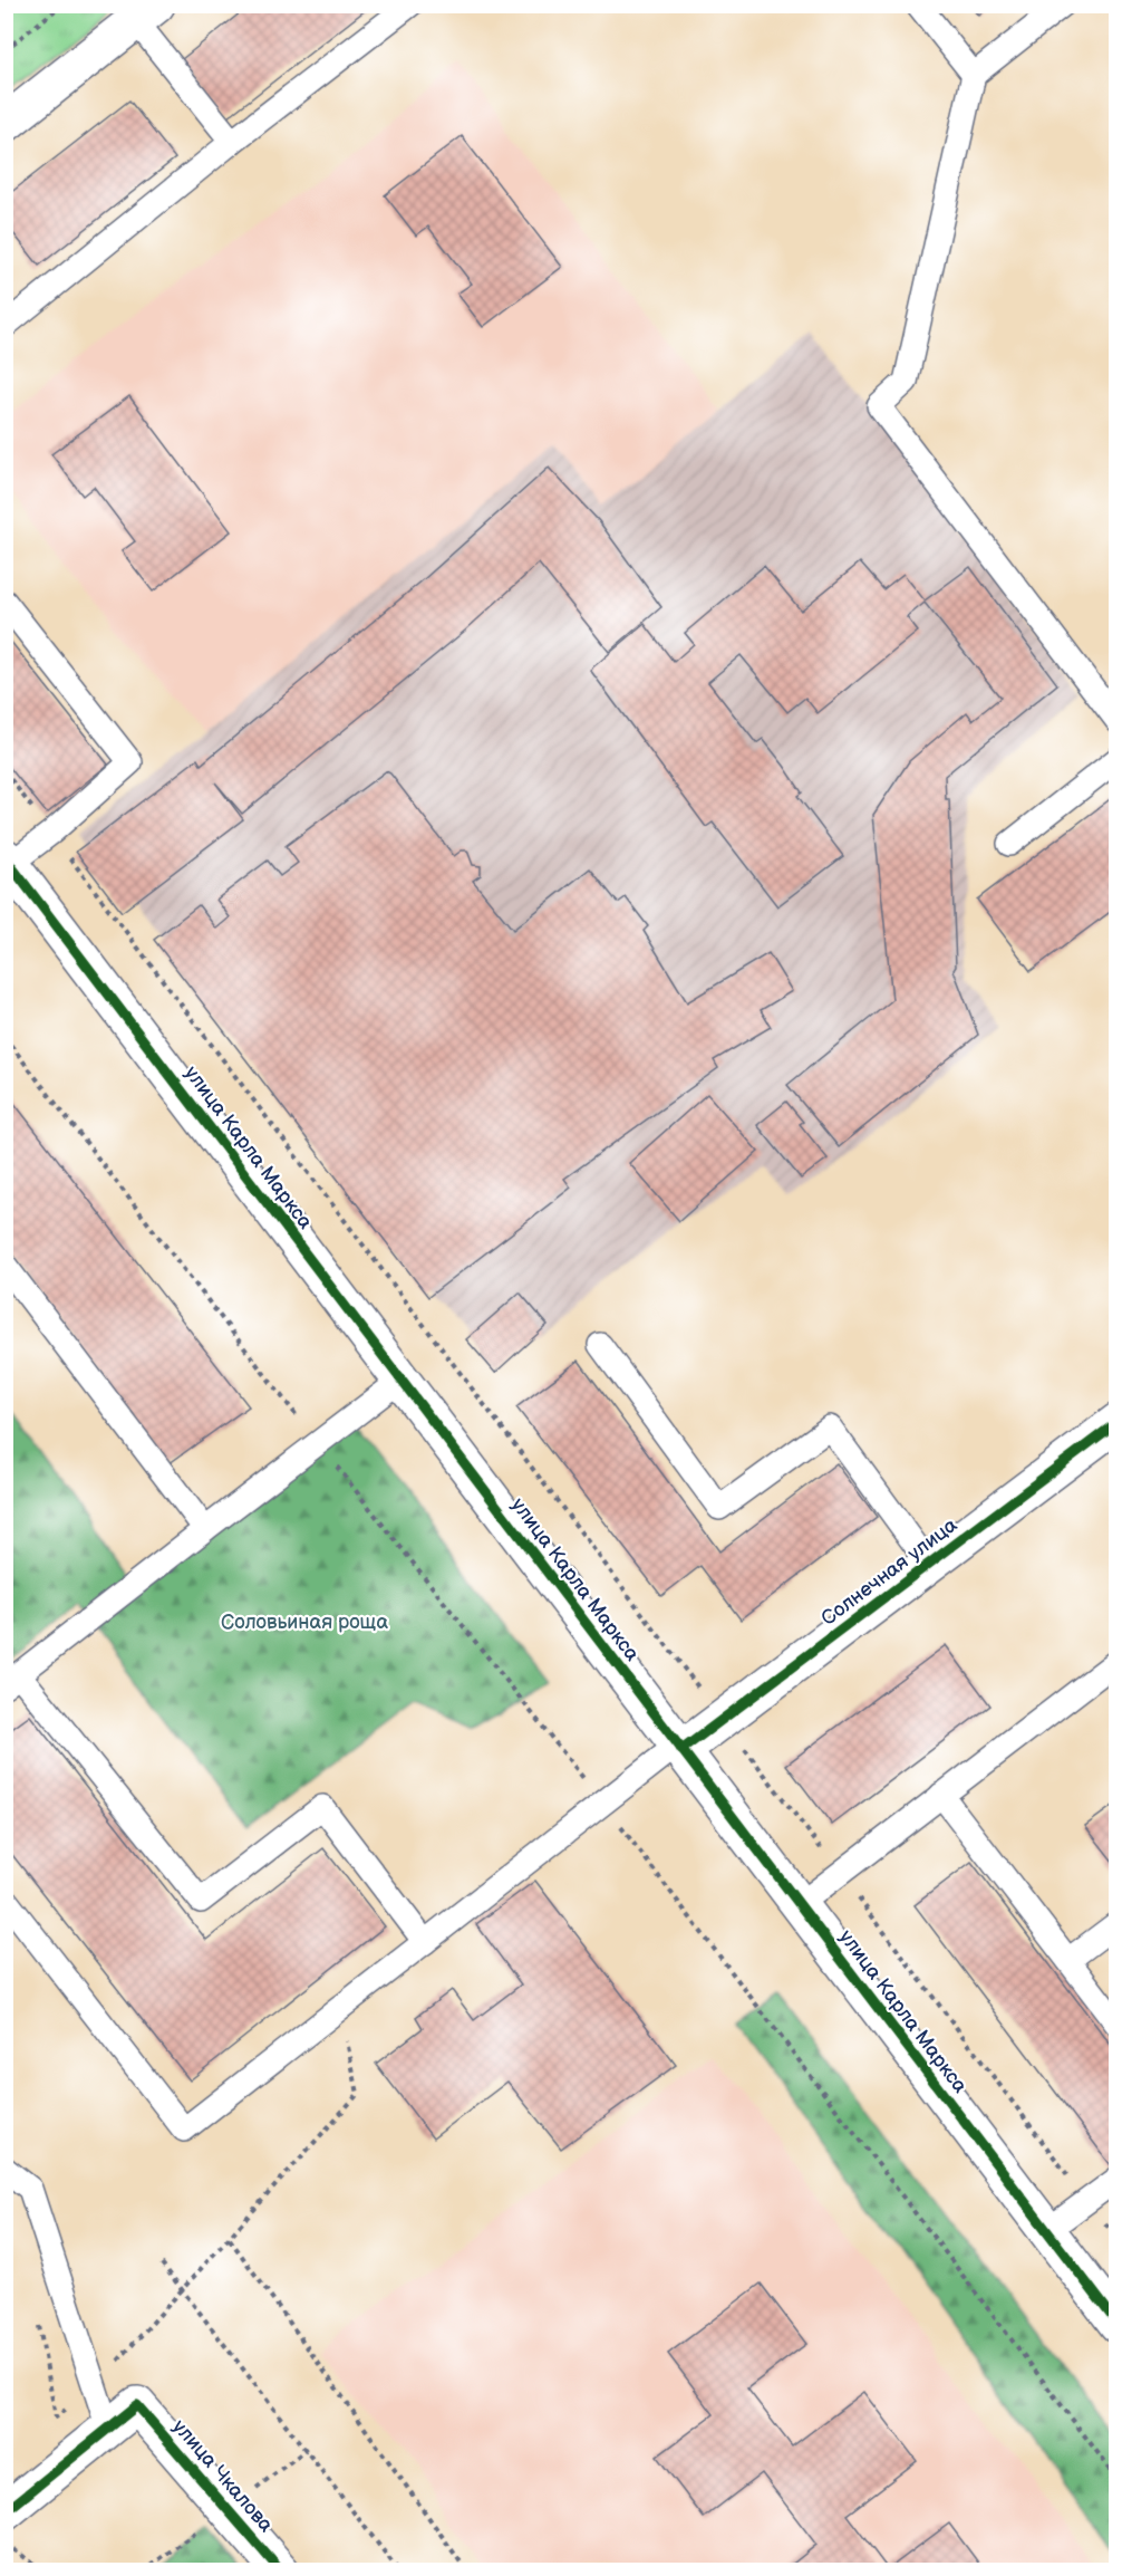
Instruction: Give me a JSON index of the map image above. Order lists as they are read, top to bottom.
{
  "streets": {
    "street": ["улица Карла Маркса", "Солнечная улица", "улица Чкалова"]
  },
  "crossings": [
    ["улица Карла Маркса", "Солнечная улица"]
  ],
  "parks": ["Соловьиная роща"]
}
